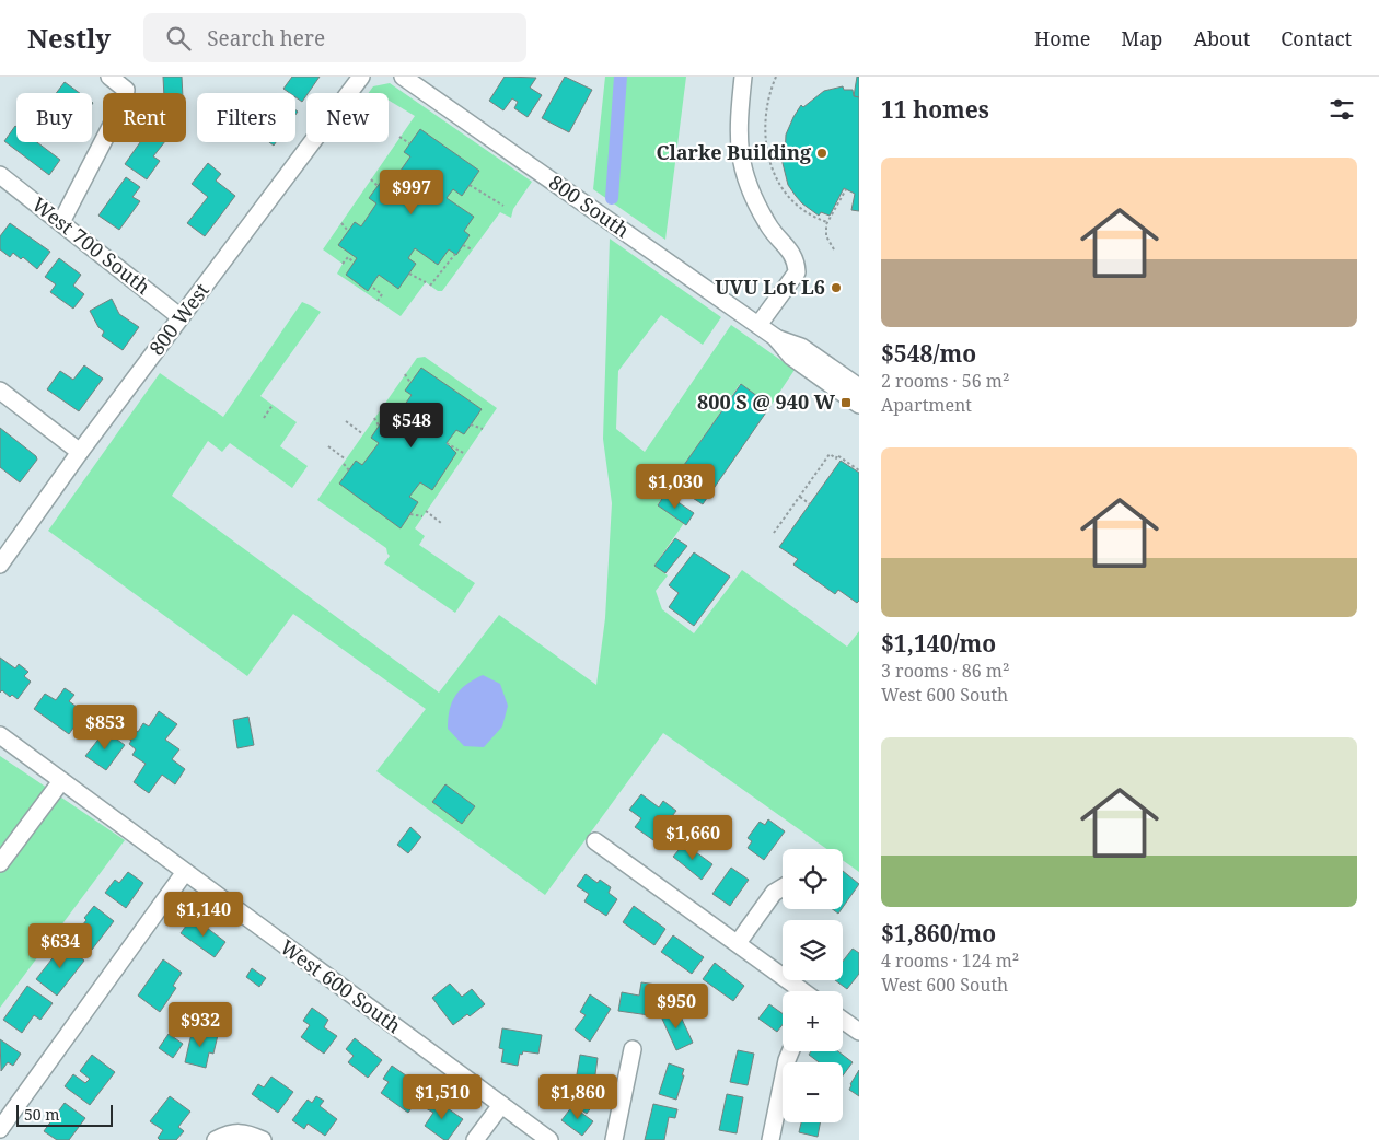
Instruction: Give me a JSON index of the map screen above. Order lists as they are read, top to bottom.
{
  "streets": {
    "street": [
      "800 South",
      "West 700 South",
      "800 West",
      "West 600 South"
    ]
  },
  "crossings": [
    ["West 700 South", "800 West"]
  ],
  "places": {
    "other": ["Clarke Building", "UVU Lot L6"],
    "transit": ["800 S @ 940 W"]
  },
  "scale_bar": "50 m",
  "page": {
    "header": "Nestly",
    "search": "Search here",
    "nav": [
      "Home",
      "Map",
      "About",
      "Contact"
    ],
    "heading": "11 homes",
    "chip": [
      "Buy",
      "Rent",
      "Filters",
      "New"
    ],
    "list": [
      {
        "name": "$548/mo",
        "note": "2 rooms · 56 m² · Apartment"
      },
      {
        "name": "$1,140/mo",
        "note": "3 rooms · 86 m² · West 600 South"
      },
      {
        "name": "$1,860/mo",
        "note": "4 rooms · 124 m² · West 600 South"
      }
    ],
    "price": [
      "$997",
      "$548",
      "$1,030",
      "$853",
      "$1,660",
      "$1,140",
      "$634",
      "$950",
      "$932",
      "$1,510",
      "$1,860"
    ],
    "map_buttons": ["+", "−"],
    "scale": "50 m"
  }
}
